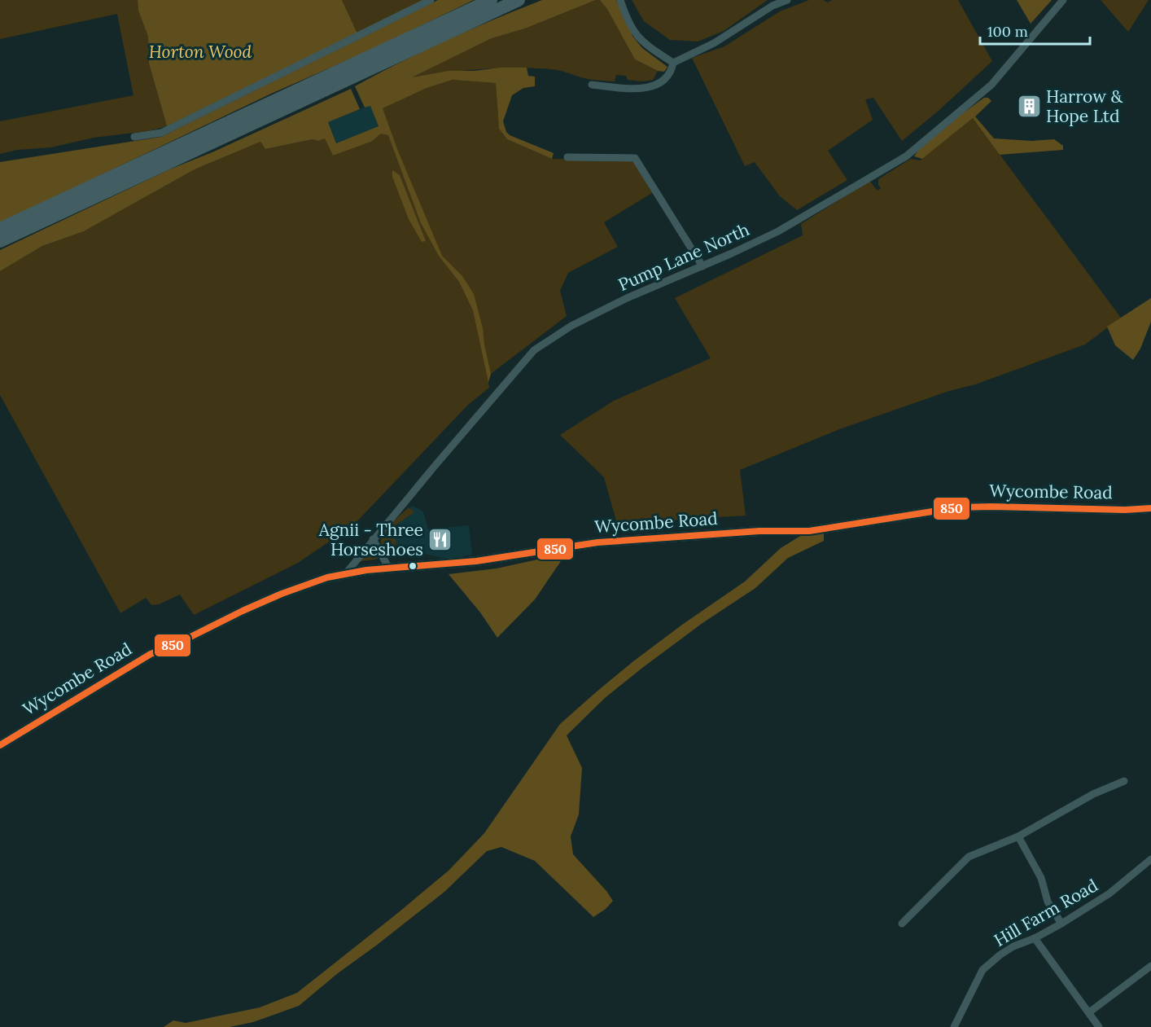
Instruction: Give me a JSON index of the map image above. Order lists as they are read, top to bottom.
{
  "streets": {
    "street": ["Pump Lane North", "Wycombe Road", "Hill Farm Road"]
  },
  "crossings": [
    ["Pump Lane North", "Wycombe Road"]
  ],
  "parks": ["Horton Wood"],
  "places": {
    "building": ["Harrow & Hope Ltd"],
    "restaurant": ["Agnii - Three Horseshoes"]
  },
  "lines": ["transit line 850"],
  "scale_bar": "100 m"
}
